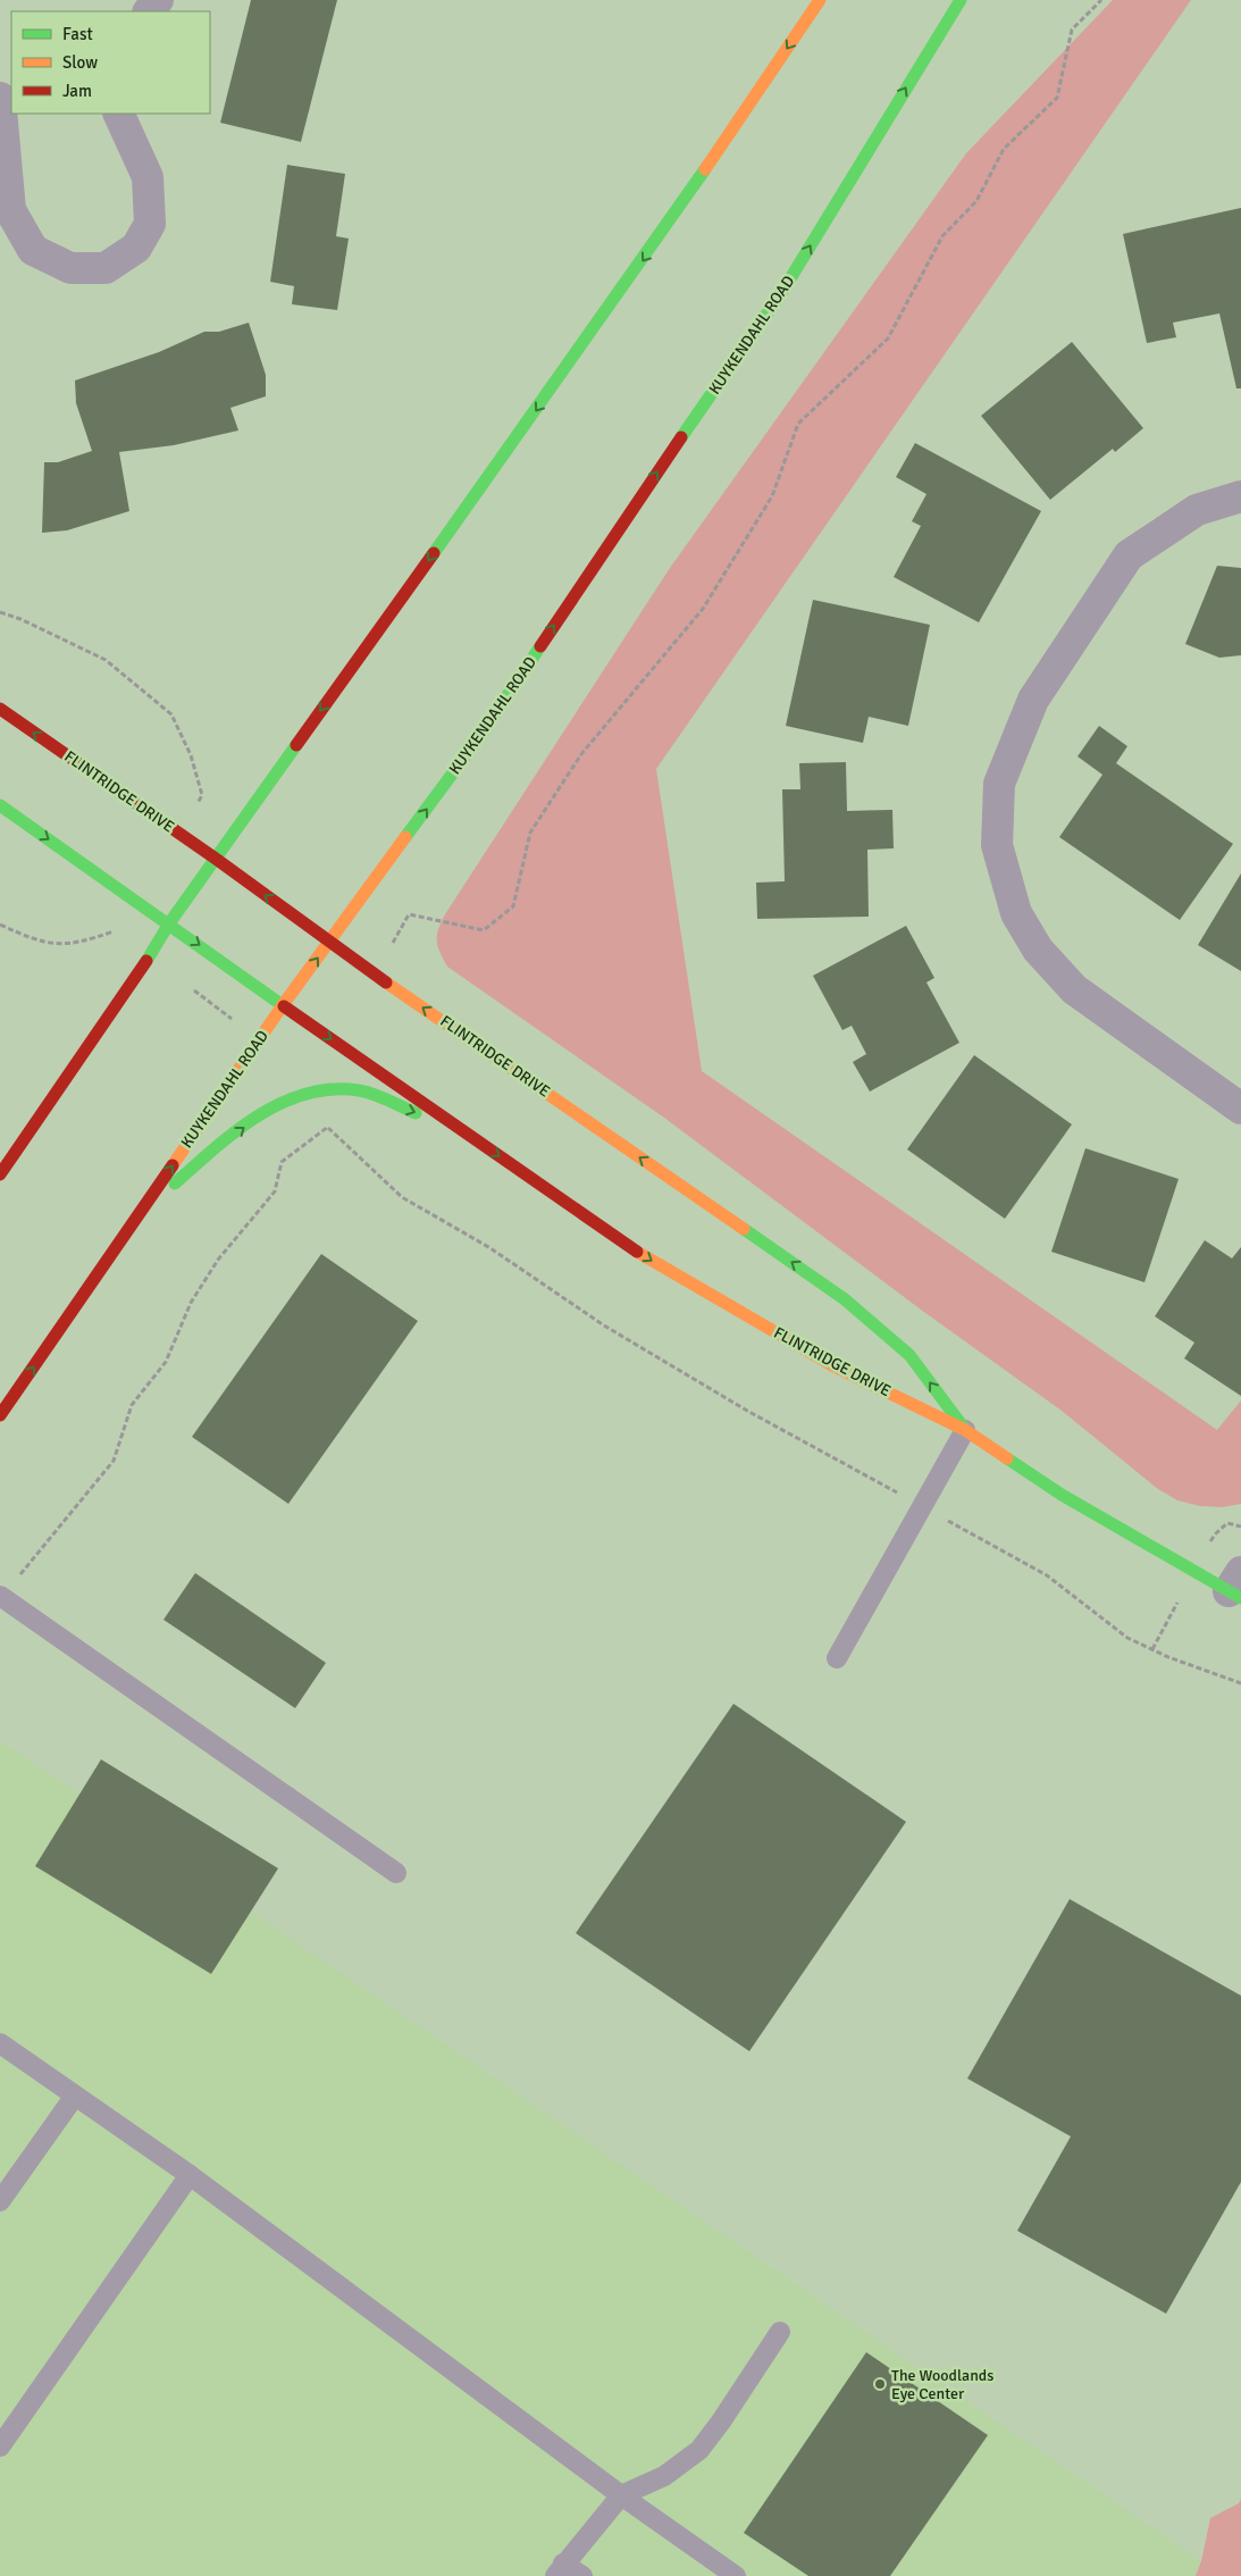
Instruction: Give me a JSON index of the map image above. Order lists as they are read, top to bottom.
{
  "streets": {
    "main road": ["KUYKENDAHL ROAD", "FLINTRIDGE DRIVE"]
  },
  "crossings": [
    ["KUYKENDAHL ROAD", "FLINTRIDGE DRIVE"]
  ],
  "one_way": ["KUYKENDAHL ROAD"],
  "places": ["The Woodlands Eye Center"],
  "legend": ["Fast", "Slow", "Jam"]
}
